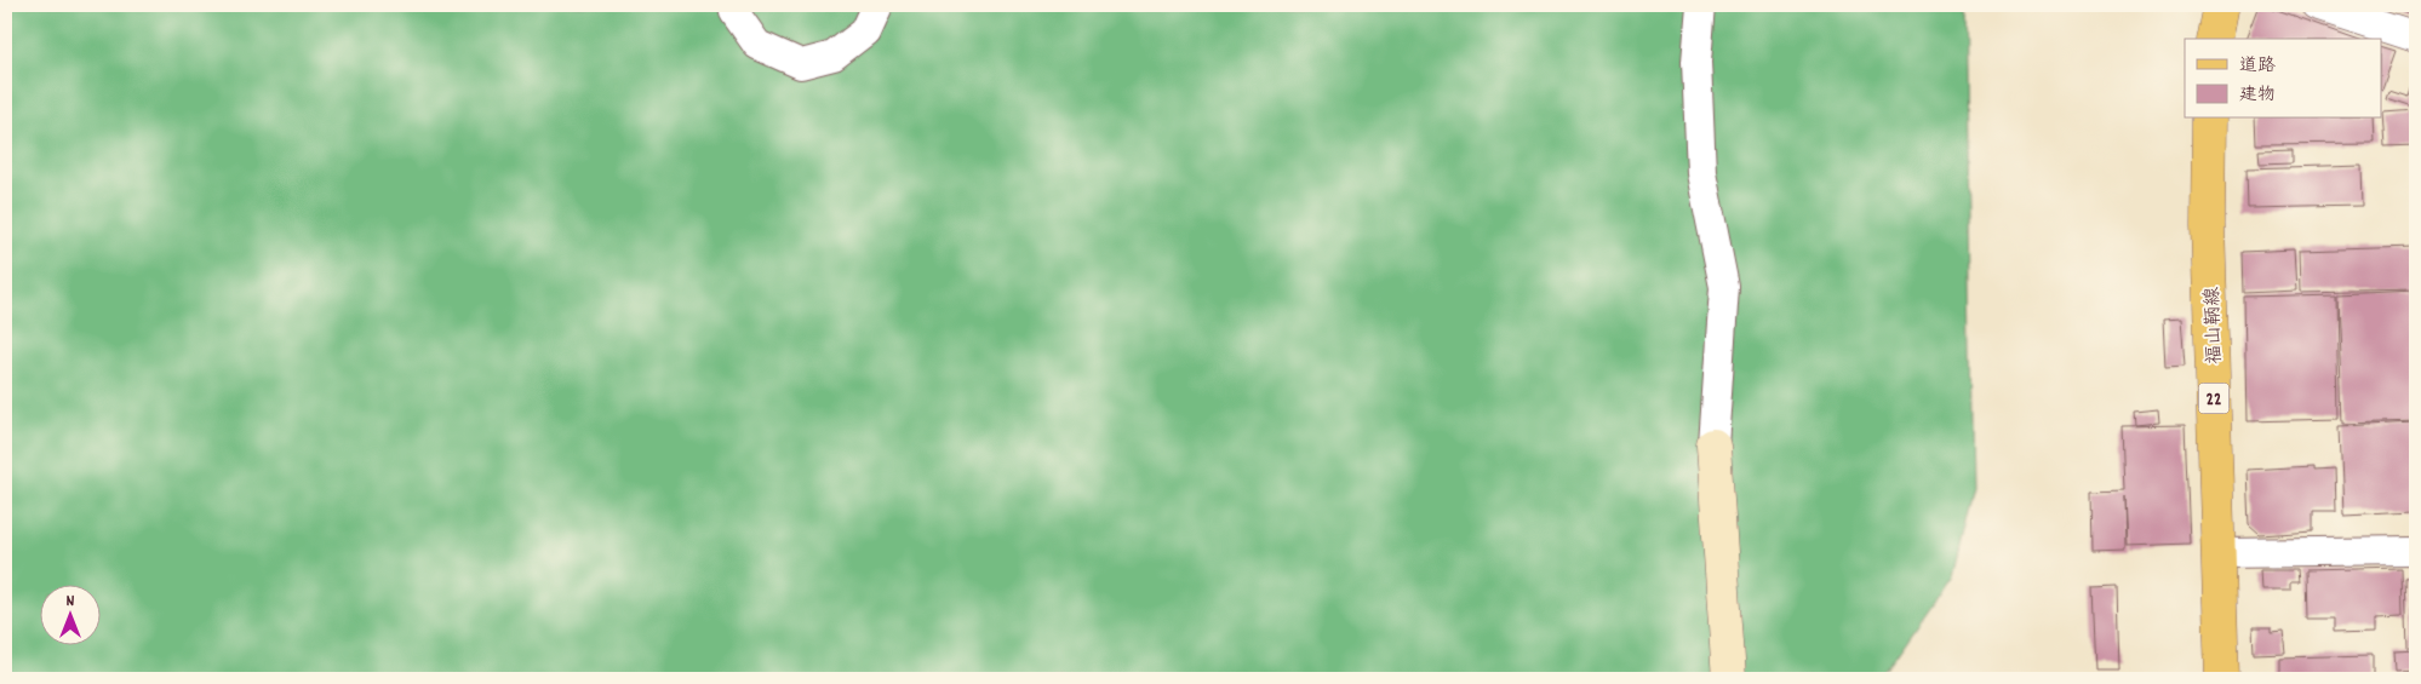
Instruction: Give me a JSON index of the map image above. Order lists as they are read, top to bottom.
{
  "streets": {
    "main road": ["福山鞆線", "22"]
  },
  "legend": ["道路", "建物"],
  "north": "top"
}
